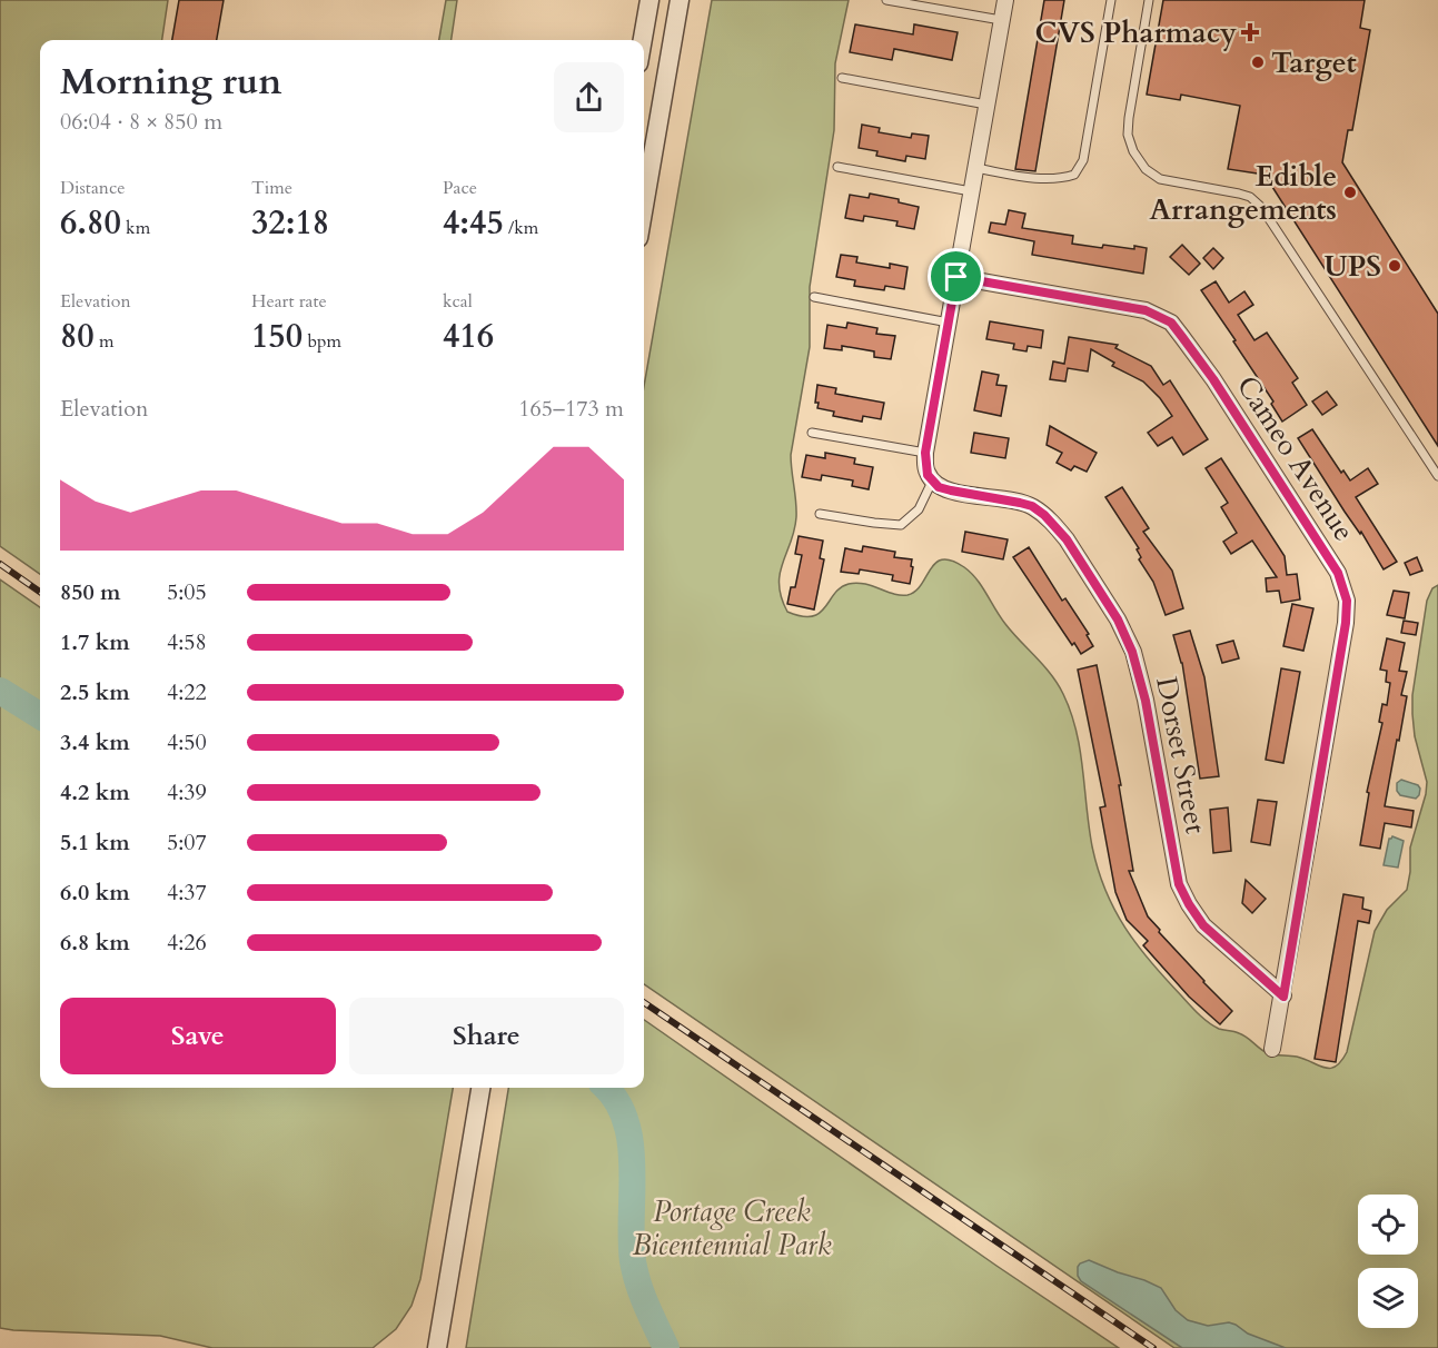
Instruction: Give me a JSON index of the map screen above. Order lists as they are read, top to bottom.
{
  "streets": {
    "street": ["Cameo Avenue", "Dorset Street"]
  },
  "crossings": [
    ["Cameo Avenue", "Dorset Street"]
  ],
  "parks": ["Portage Creek Bicentennial Park"],
  "places": {
    "health": ["CVS Pharmacy"],
    "other": ["Target", "Edible Arrangements", "UPS"]
  },
  "page": {
    "heading": ["Morning run", "06:04 · 8 × 850 m"],
    "stats": [
      ["Distance", "6.80 km"],
      ["Time", "32:18"],
      ["Pace", "4:45 /km"],
      ["Elevation", "80 m"],
      ["Heart rate", "150 bpm"],
      ["kcal", "416"]
    ],
    "chart": ["Elevation", "165–173 m"],
    "list": [
      {
        "name": "850 m",
        "note": "5:05"
      },
      {
        "name": "1.7 km",
        "note": "4:58"
      },
      {
        "name": "2.5 km",
        "note": "4:22"
      },
      {
        "name": "3.4 km",
        "note": "4:50"
      },
      {
        "name": "4.2 km",
        "note": "4:39"
      },
      {
        "name": "5.1 km",
        "note": "5:07"
      },
      {
        "name": "6.0 km",
        "note": "4:37"
      },
      {
        "name": "6.8 km",
        "note": "4:26"
      }
    ],
    "buttons": ["Save", "Share"]
  }
}
